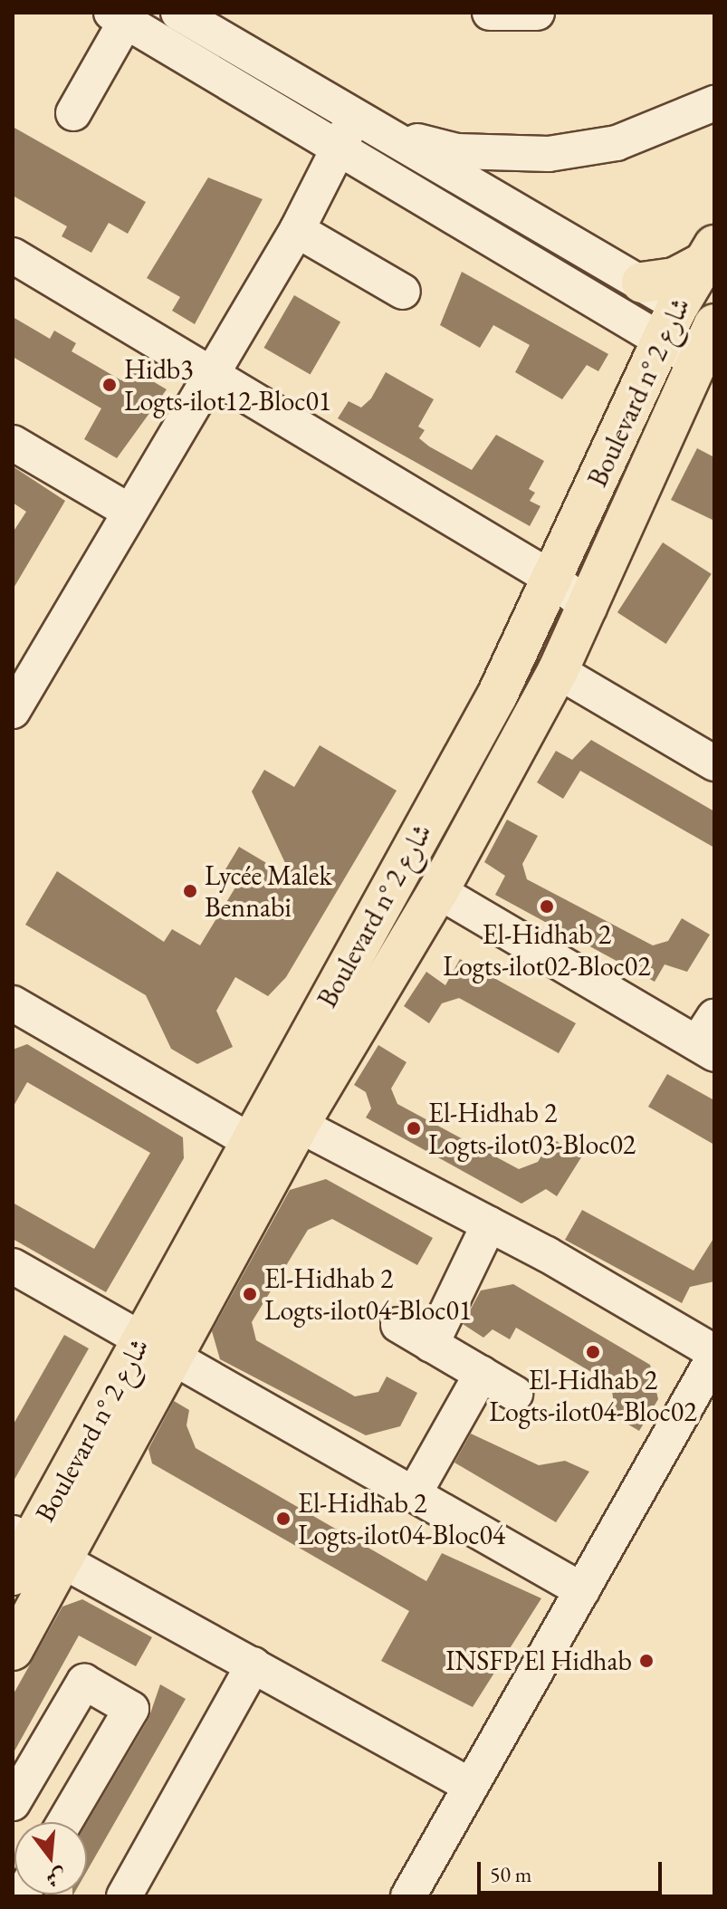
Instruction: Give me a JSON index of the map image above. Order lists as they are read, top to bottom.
{
  "streets": {
    "main road": ["Boulevard n° شارع 2"]
  },
  "places": [
    "Hidb3 Logts-ilot12-Bloc01",
    "Lycée Malek Bennabi",
    "El-Hidhab 2 Logts-ilot02-Bloc02",
    "El-Hidhab 2 Logts-ilot03-Bloc02",
    "El-Hidhab 2 Logts-ilot04-Bloc01",
    "El-Hidhab 2 Logts-ilot04-Bloc02",
    "El-Hidhab 2 Logts-ilot04-Bloc04",
    "INSFP El Hidhab"
  ],
  "scale_bar": "50 m",
  "north": "bottom"
}
